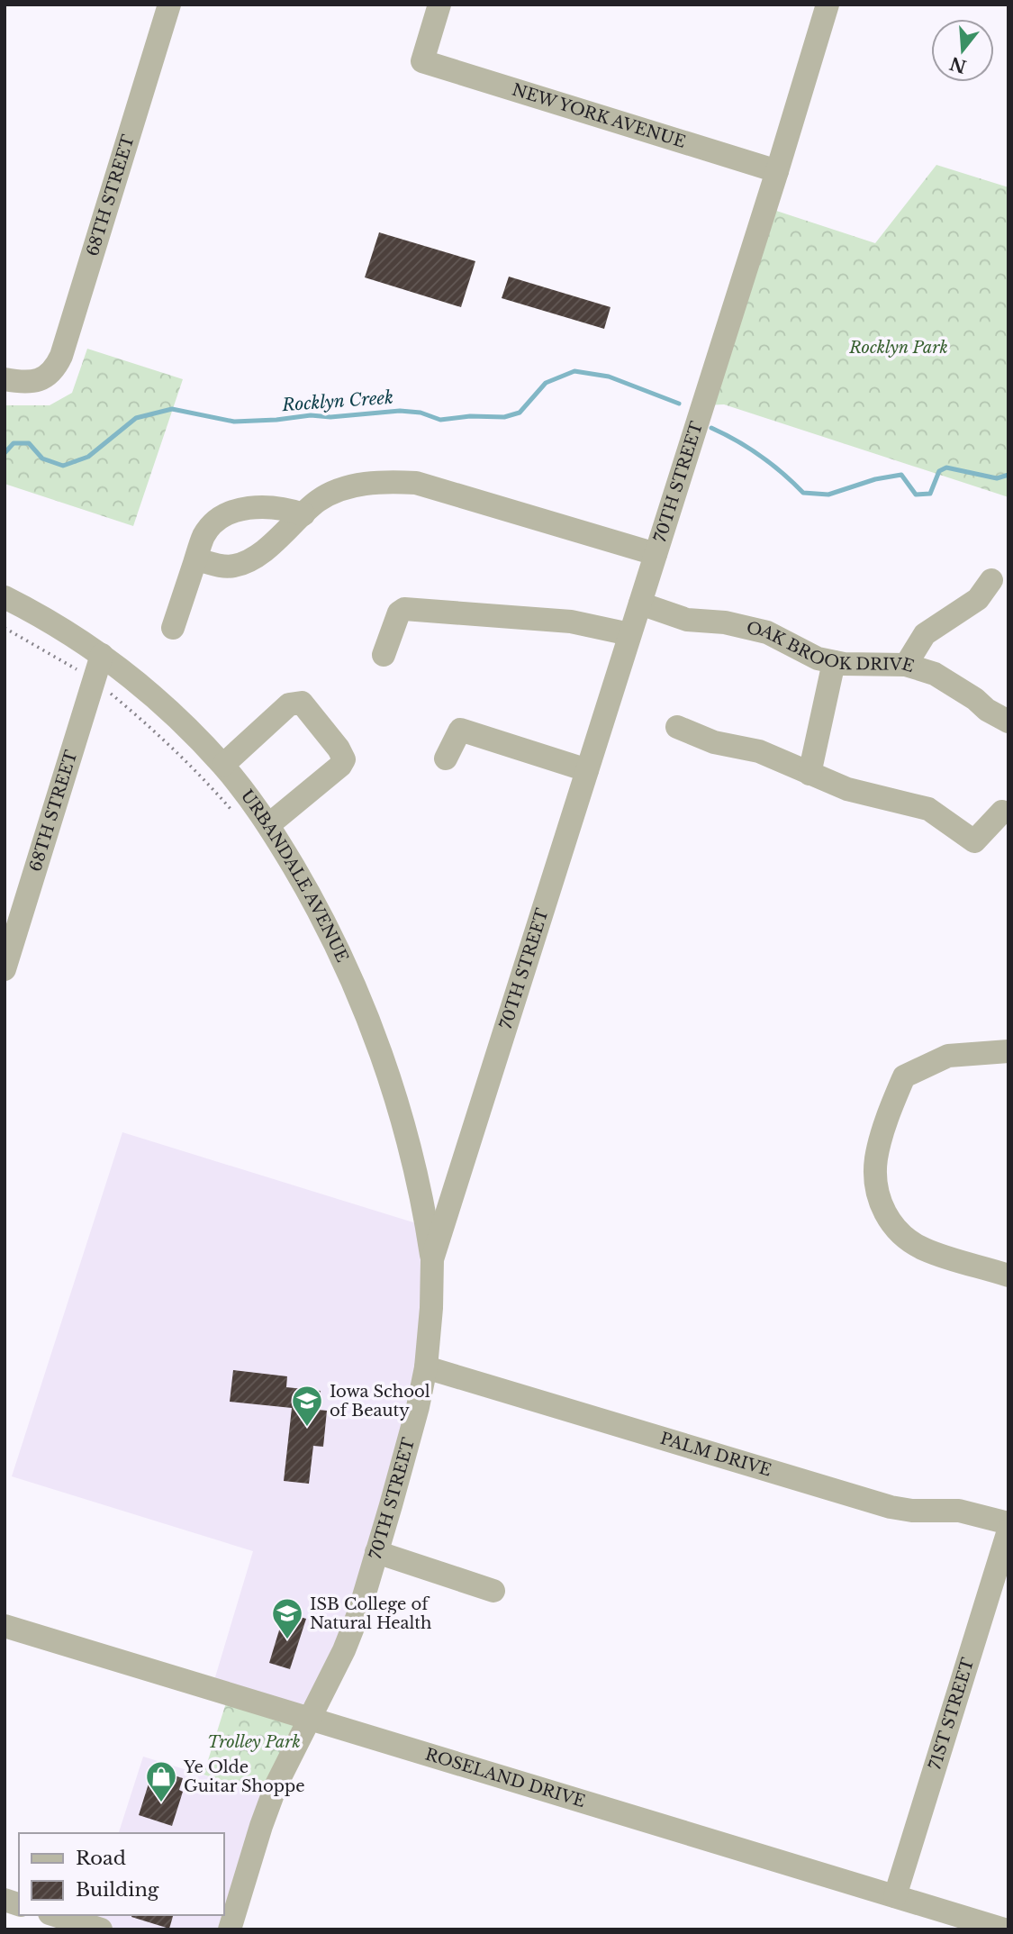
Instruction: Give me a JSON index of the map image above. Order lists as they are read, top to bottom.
{
  "streets": {
    "street": [
      "NEW YORK AVENUE",
      "68TH STREET",
      "70TH STREET",
      "OAK BROOK DRIVE",
      "URBANDALE AVENUE",
      "PALM DRIVE",
      "71ST STREET",
      "ROSELAND DRIVE"
    ]
  },
  "crossings": [
    ["NEW YORK AVENUE", "70TH STREET"],
    ["68TH STREET", "URBANDALE AVENUE"],
    ["70TH STREET", "OAK BROOK DRIVE"],
    ["70TH STREET", "URBANDALE AVENUE"],
    ["70TH STREET", "PALM DRIVE"],
    ["70TH STREET", "ROSELAND DRIVE"],
    ["71ST STREET", "ROSELAND DRIVE"]
  ],
  "water": ["Rocklyn Creek"],
  "parks": ["Rocklyn Park", "Trolley Park"],
  "places": {
    "school or university": ["Iowa School of Beauty", "ISB College of Natural Health"],
    "shop": ["Ye Olde Guitar Shoppe"]
  },
  "legend": ["Road", "Building"],
  "north": "bottom"
}
